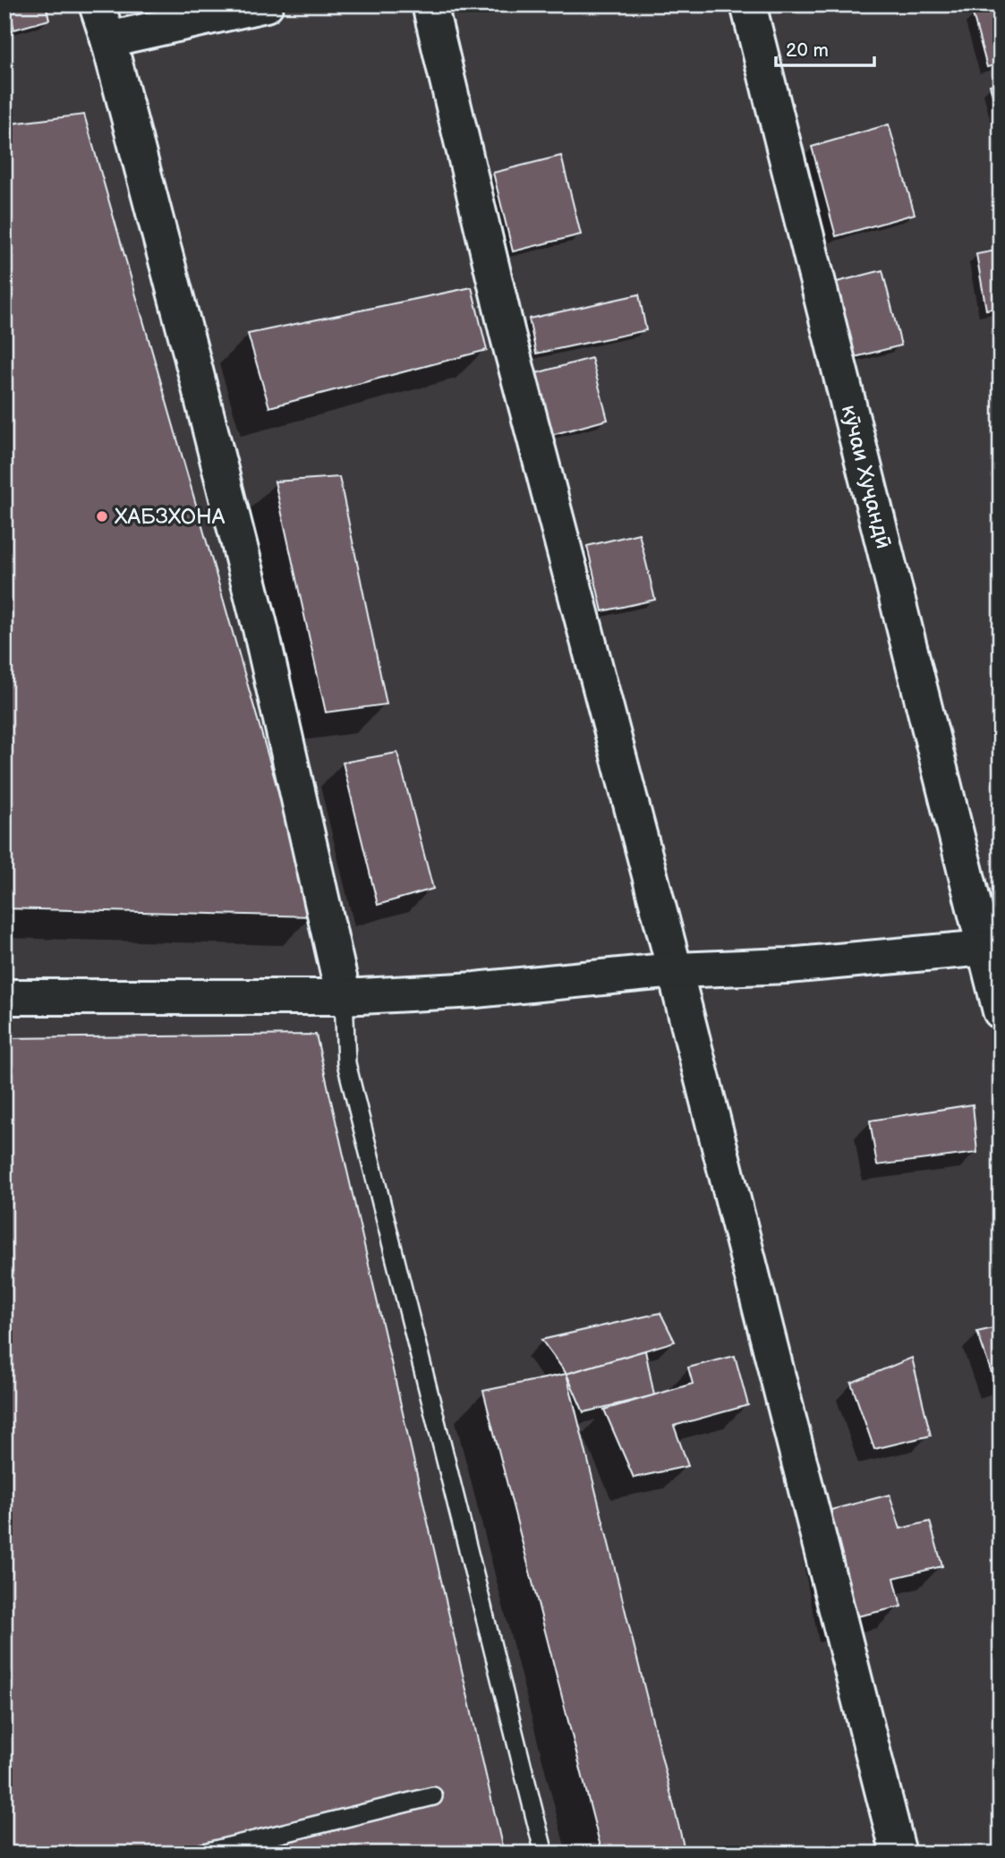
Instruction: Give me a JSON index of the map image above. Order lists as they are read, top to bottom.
{
  "streets": {
    "street": ["кӯчаи Хуҷандӣ"]
  },
  "places": ["ХАБЗХОНА"],
  "scale_bar": "20 m"
}
